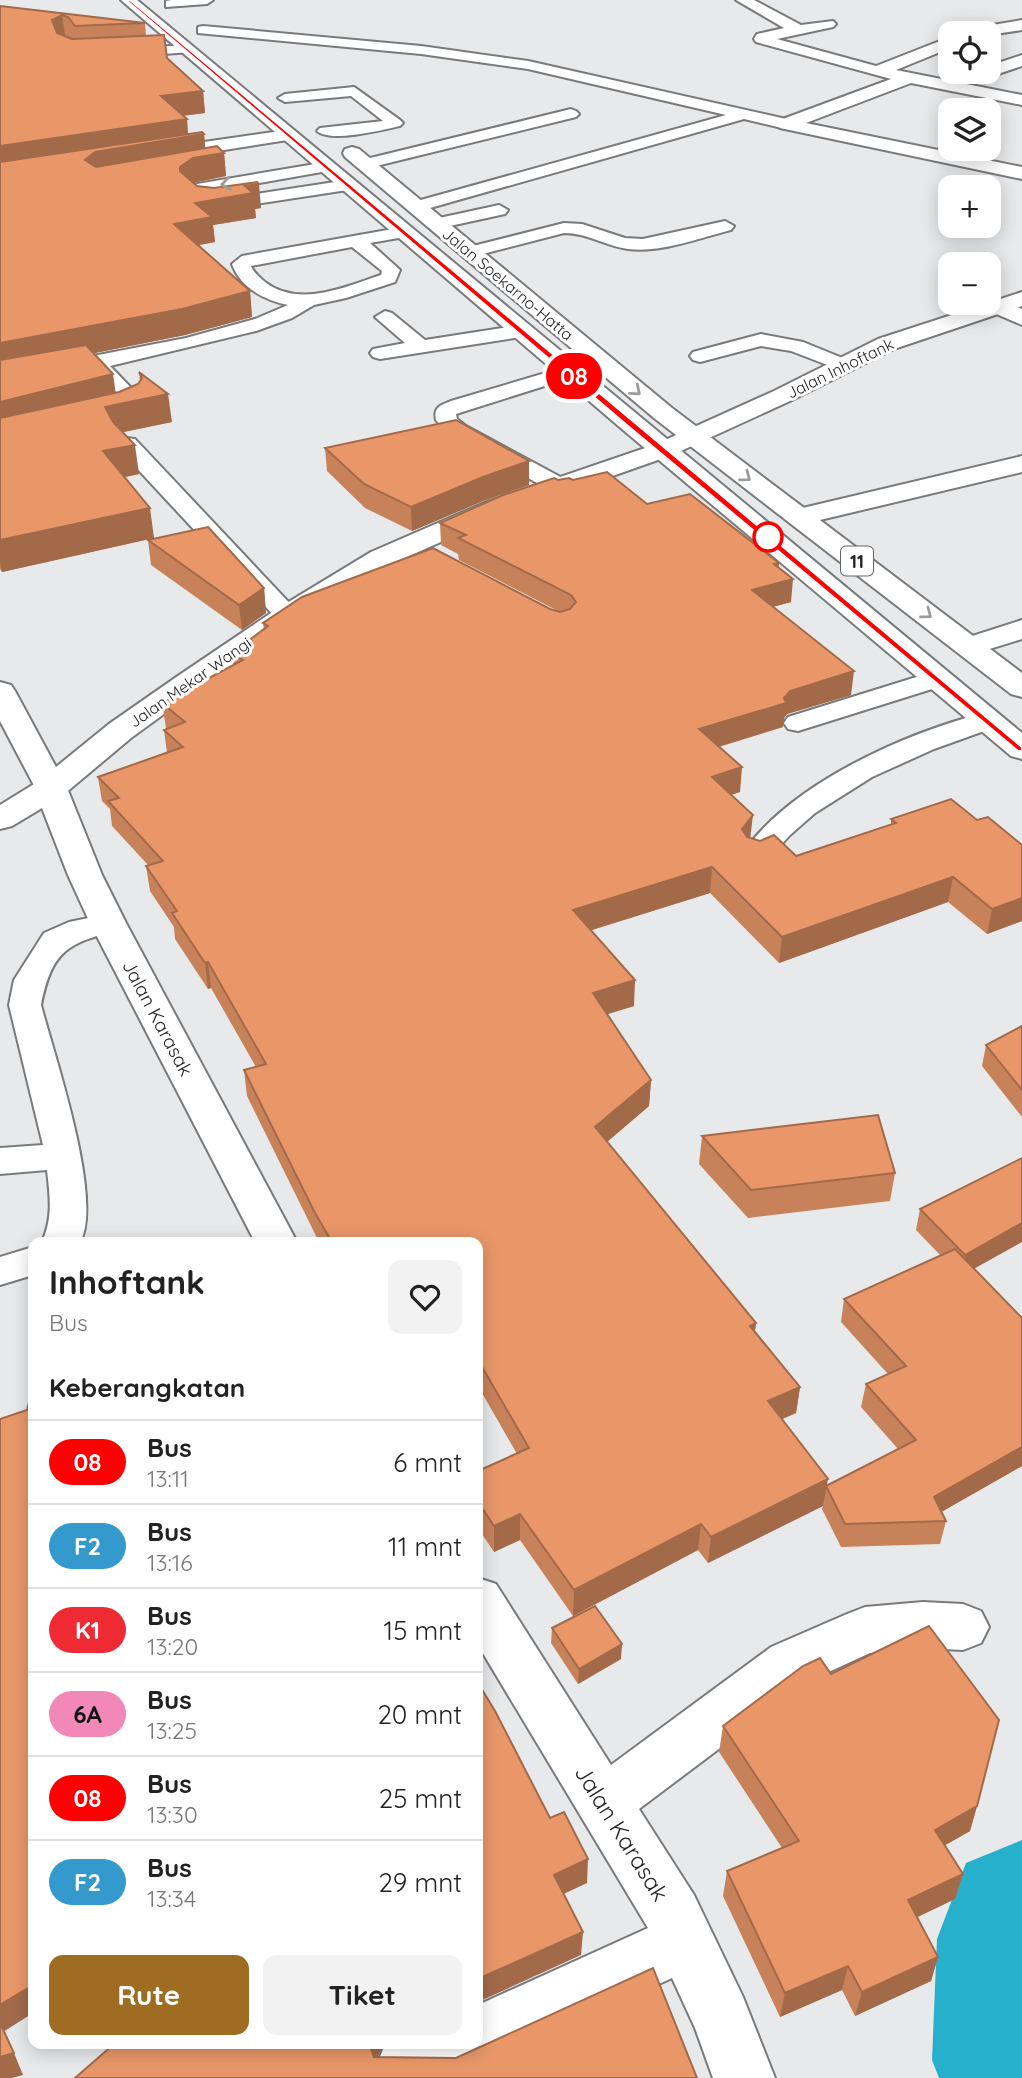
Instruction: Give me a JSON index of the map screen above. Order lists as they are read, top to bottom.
{
  "streets": {
    "main road": [
      "Jalan Soekarno-Hatta",
      "Jalan Inhoftank",
      "11",
      "Jalan Mekar Wangi",
      "Jalan Karasak"
    ]
  },
  "crossings": [
    ["Jalan Soekarno-Hatta", "Jalan Inhoftank"],
    ["Jalan Soekarno-Hatta", "Jalan Mekar Wangi"],
    ["Jalan Inhoftank", "Jalan Mekar Wangi"],
    ["Jalan Mekar Wangi", "Jalan Karasak"]
  ],
  "lines": ["bus line 08"],
  "page": {
    "on_map": "08",
    "map_buttons": ["+", "−"],
    "heading": [
      ["Inhoftank", "Bus"],
      "Keberangkatan"
    ],
    "list": [
      {
        "mark": "08",
        "name": "Bus",
        "note": "13:11",
        "value": "6 mnt"
      },
      {
        "mark": "F2",
        "name": "Bus",
        "note": "13:16",
        "value": "11 mnt"
      },
      {
        "mark": "K1",
        "name": "Bus",
        "note": "13:20",
        "value": "15 mnt"
      },
      {
        "mark": "6A",
        "name": "Bus",
        "note": "13:25",
        "value": "20 mnt"
      },
      {
        "mark": "08",
        "name": "Bus",
        "note": "13:30",
        "value": "25 mnt"
      },
      {
        "mark": "F2",
        "name": "Bus",
        "note": "13:34",
        "value": "29 mnt"
      }
    ],
    "buttons": ["Rute", "Tiket"]
  }
}
